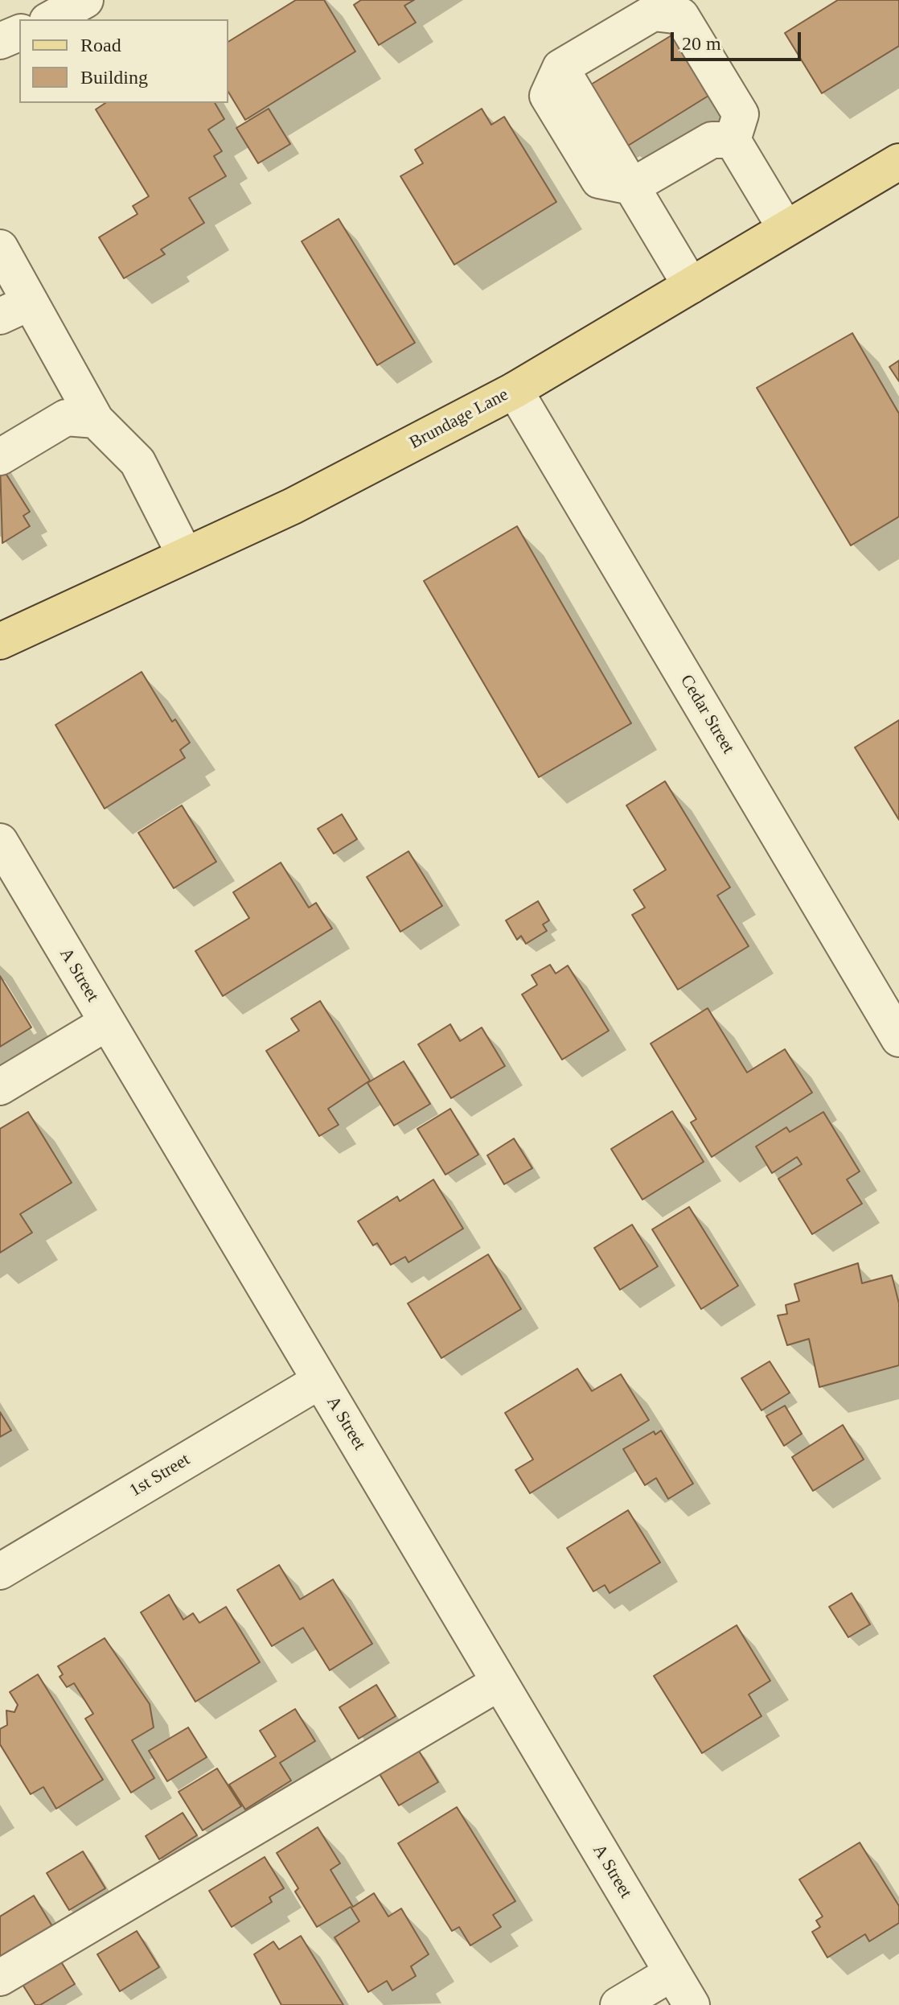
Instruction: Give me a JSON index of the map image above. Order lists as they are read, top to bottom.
{
  "streets": {
    "main road": ["Brundage Lane"],
    "street": ["Cedar Street", "A Street", "1st Street"]
  },
  "crossings": [
    ["Brundage Lane", "Cedar Street"],
    ["A Street", "1st Street"]
  ],
  "legend": ["Road", "Building"],
  "scale_bar": "20 m"
}
